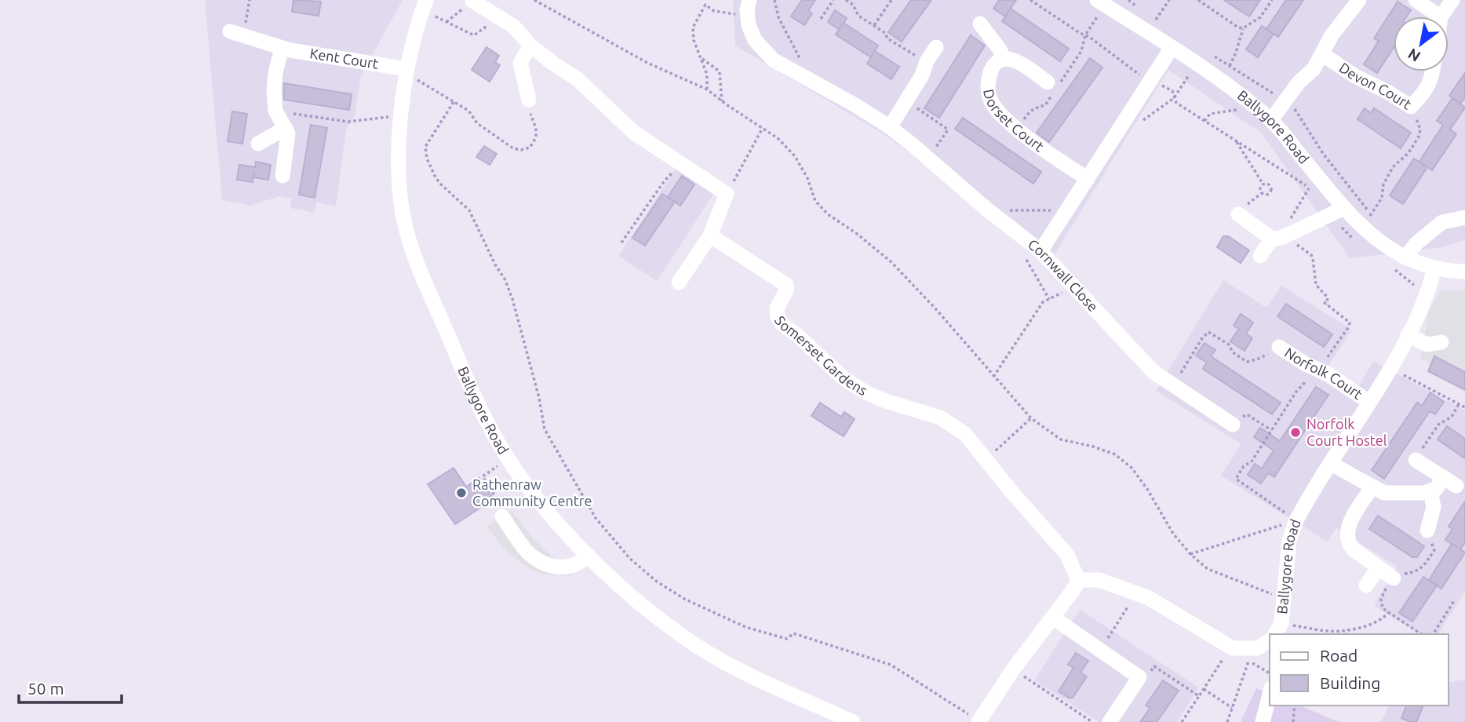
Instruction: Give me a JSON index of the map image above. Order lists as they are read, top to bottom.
{
  "streets": {
    "street": [
      "Kent Court",
      "Devon Court",
      "Dorset Court",
      "Ballygore Road",
      "Cornwall Close",
      "Somerset Gardens",
      "Norfolk Court"
    ]
  },
  "crossings": [
    ["Kent Court", "Ballygore Road"],
    ["Devon Court", "Ballygore Road"],
    ["Ballygore Road", "Norfolk Court"]
  ],
  "places": ["Norfolk Court Hostel", "Rathenraw Community Centre"],
  "legend": ["Road", "Building"],
  "scale_bar": "50 m",
  "north": "bottom left"
}
